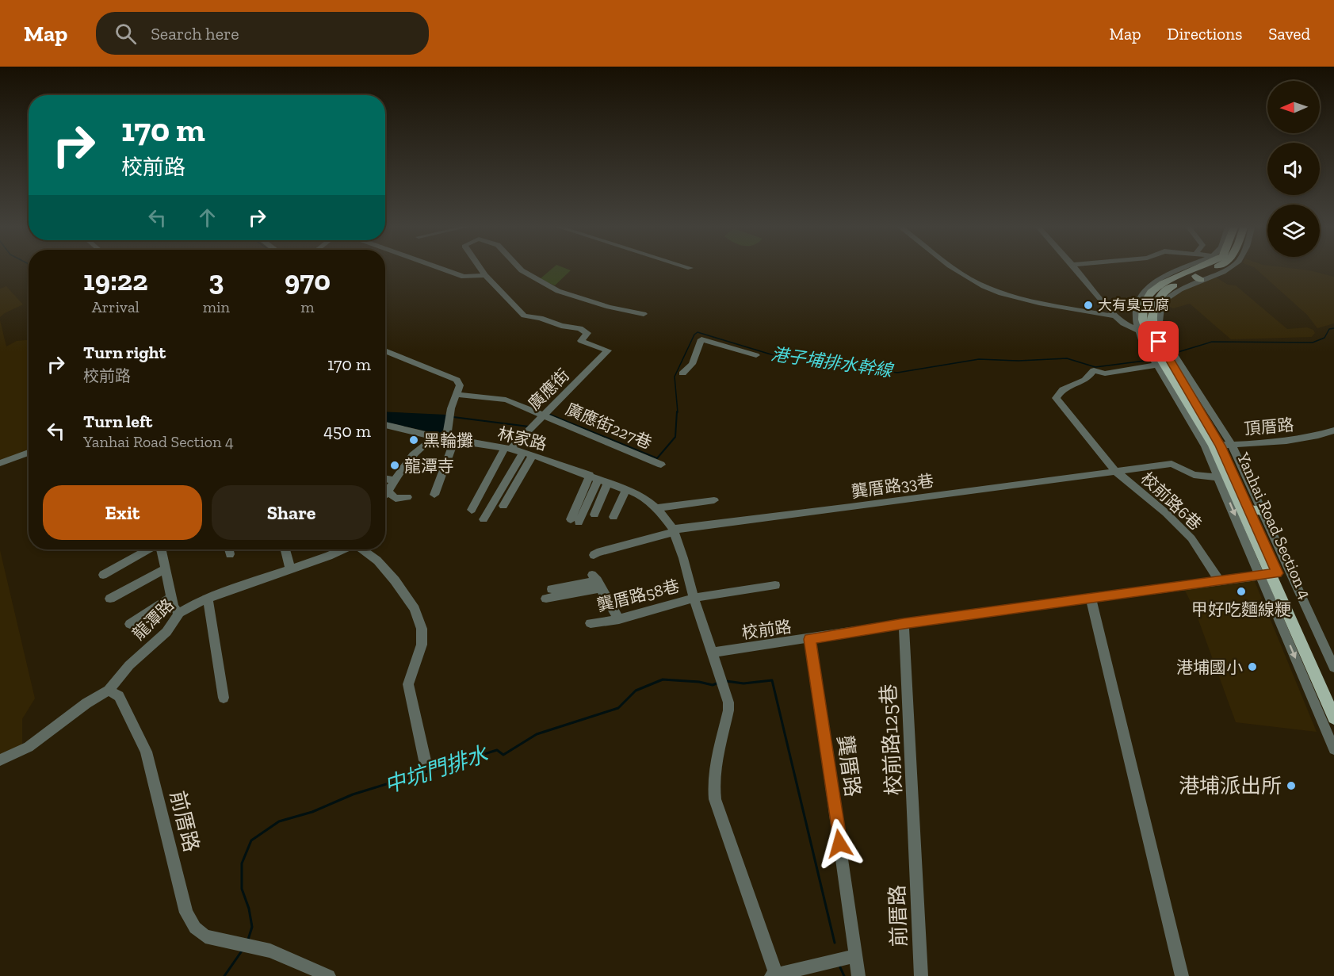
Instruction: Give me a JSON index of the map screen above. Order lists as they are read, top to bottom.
{
  "streets": {
    "main road": ["Yanhai Road Section 4"],
    "street": [
      "廣應街",
      "廣應街227巷",
      "頂厝路",
      "林家路",
      "龔厝路33巷",
      "校前路6巷",
      "龔厝路58巷",
      "龍潭路",
      "校前路",
      "校前路125巷",
      "龔厝路",
      "前厝路"
    ]
  },
  "crossings": [
    ["廣應街", "廣應街227巷"],
    ["廣應街", "林家路"],
    ["頂厝路", "Yanhai Road Section 4"],
    ["龔厝路33巷", "校前路6巷"],
    ["龔厝路33巷", "Yanhai Road Section 4"],
    ["校前路6巷", "Yanhai Road Section 4"],
    ["校前路6巷", "校前路"],
    ["Yanhai Road Section 4", "校前路"],
    ["龍潭路", "前厝路"],
    ["校前路", "校前路125巷"],
    ["校前路", "龔厝路"],
    ["校前路125巷", "前厝路"]
  ],
  "water": ["港子埔排水幹線", "中坑門排水"],
  "places": [
    "大有臭豆腐",
    "黑輪攤",
    "龍潭寺",
    "甲好吃麵線粳",
    "港埔國小",
    "港埔派出所"
  ],
  "north": "left",
  "page": {
    "header": "Map",
    "search": "Search here",
    "nav": ["Map", "Directions", "Saved"],
    "turn": ["170 m", "校前路"],
    "eta": [
      "19:22",
      "Arrival",
      "3",
      "min",
      "970",
      "m"
    ],
    "list": [
      {
        "name": "Turn right",
        "note": "校前路",
        "value": "170 m"
      },
      {
        "name": "Turn left",
        "note": "Yanhai Road Section 4",
        "value": "450 m"
      }
    ],
    "buttons": ["Exit", "Share"]
  }
}
